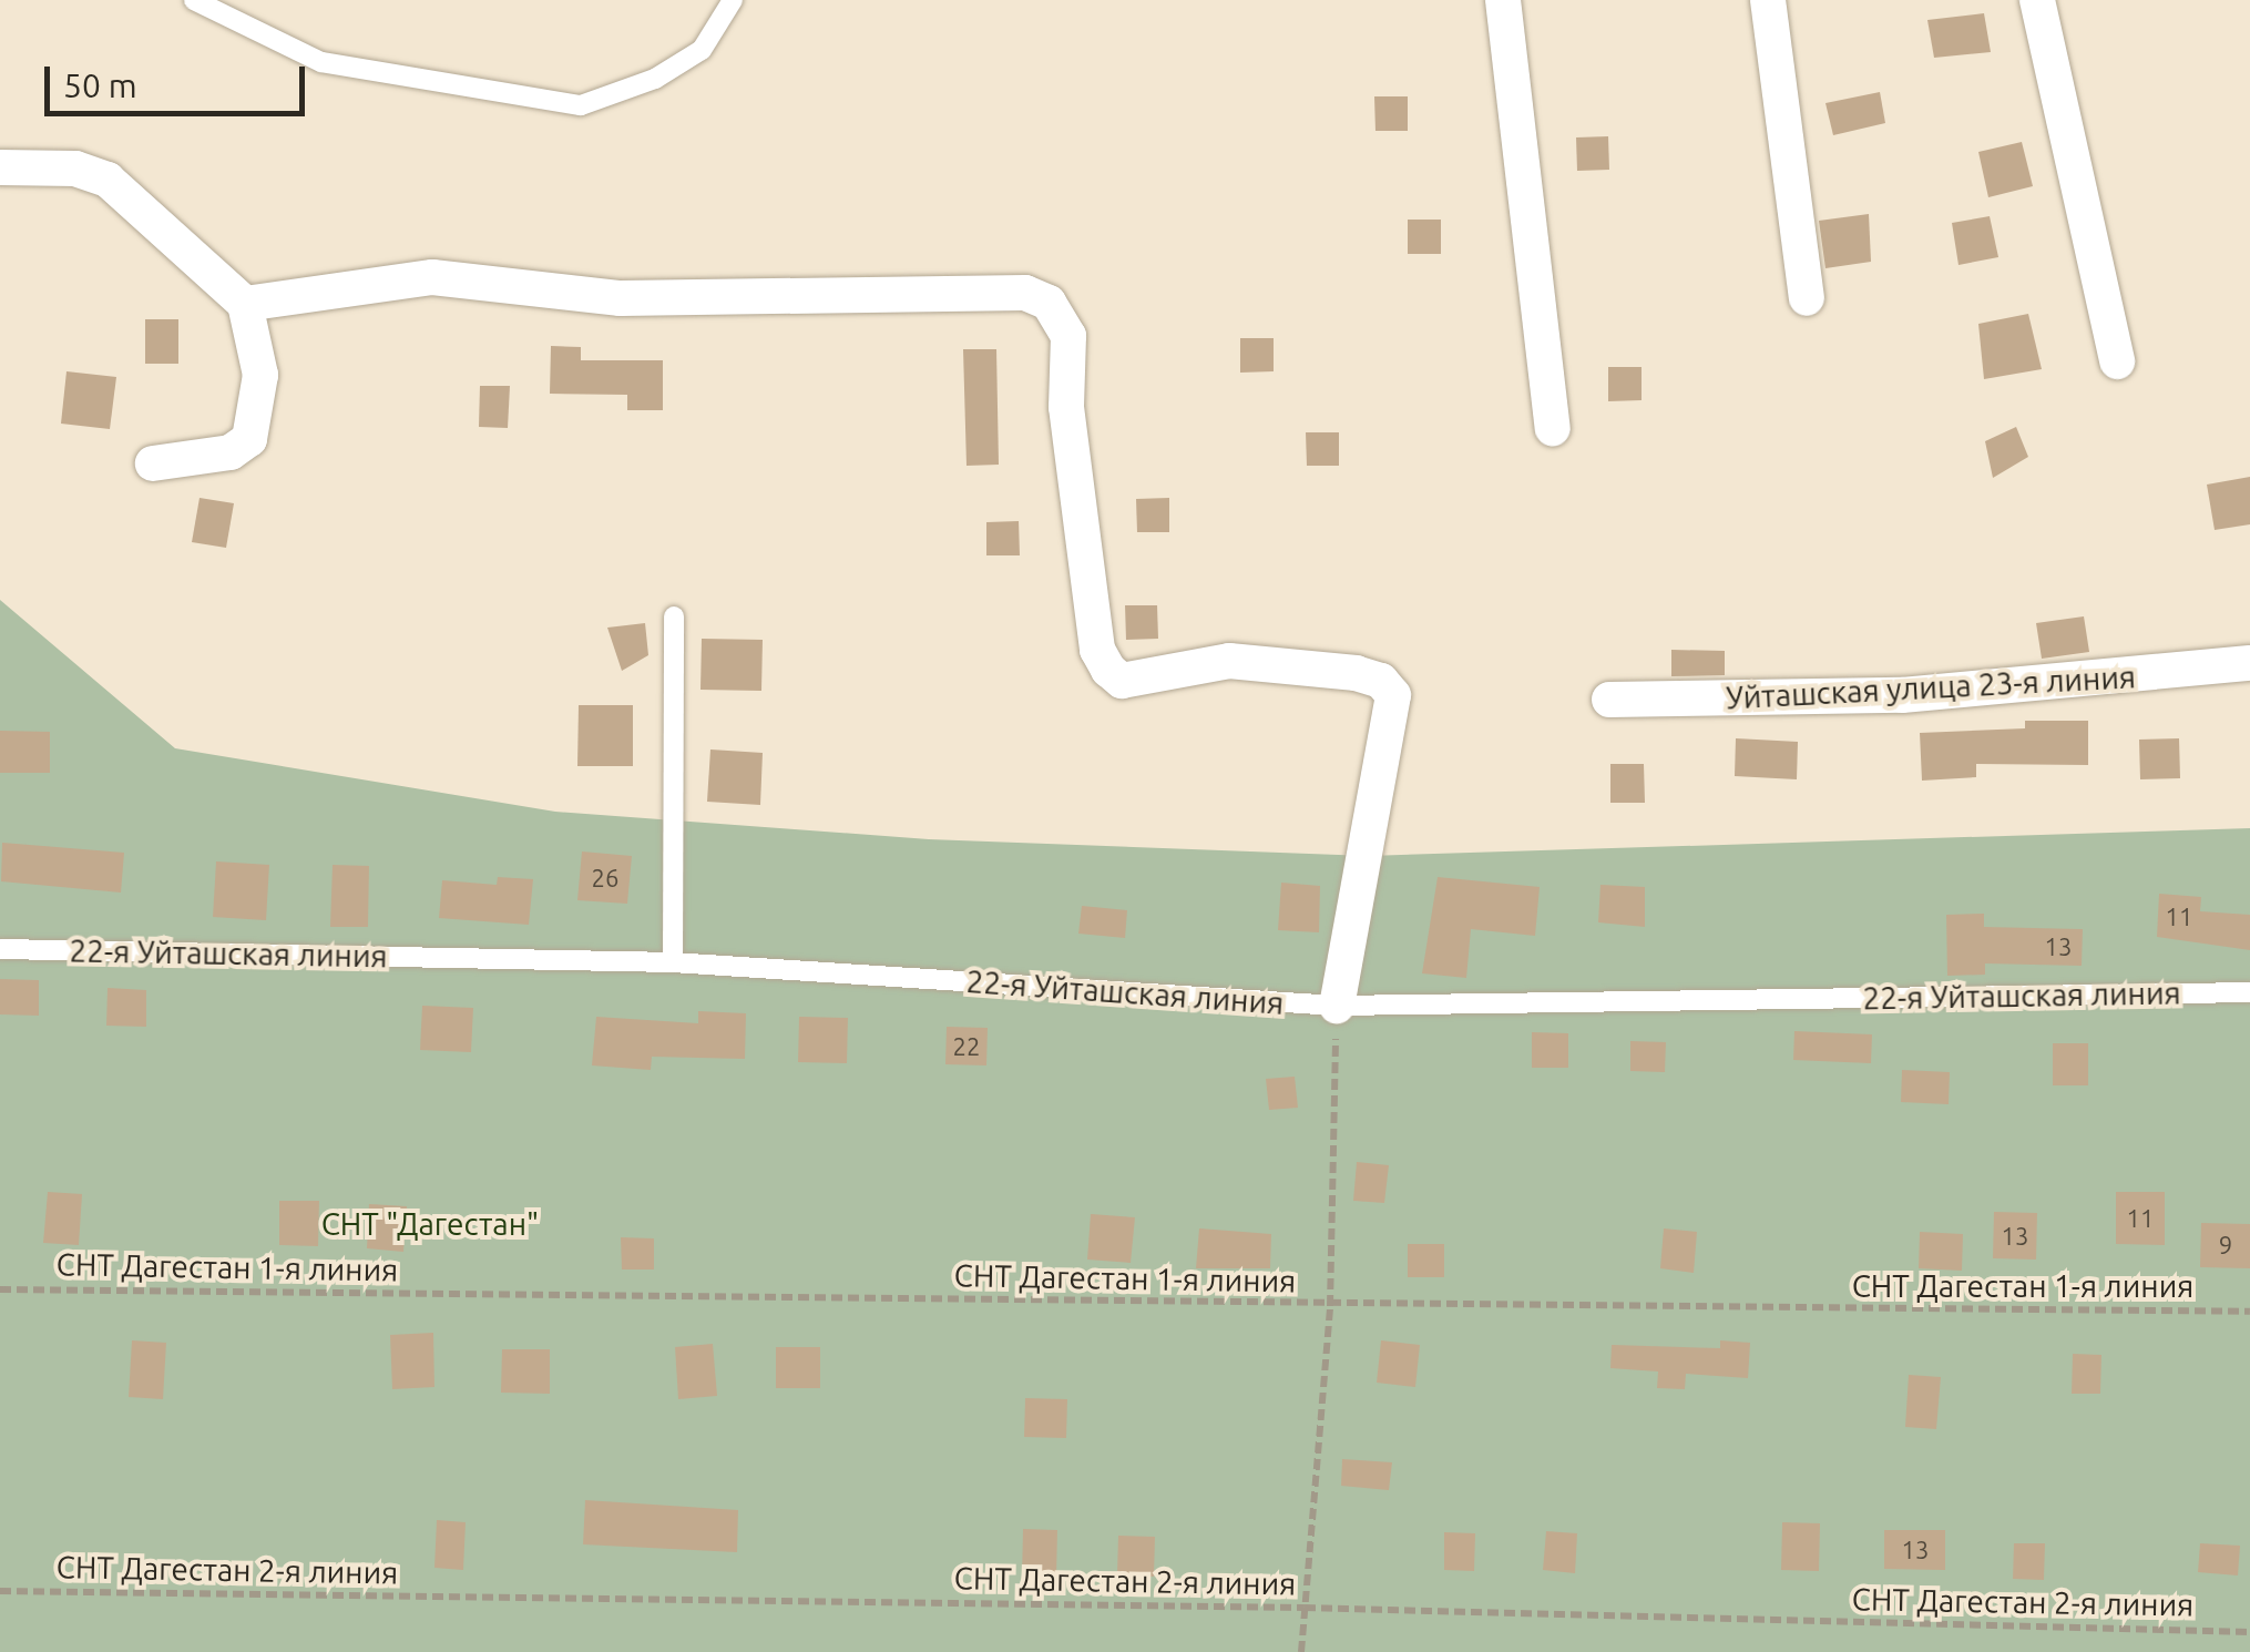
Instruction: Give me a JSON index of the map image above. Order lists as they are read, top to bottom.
{
  "streets": {
    "street": ["Уйташская улица 23-я линия"],
    "lane": ["22-я Уйташская линия"],
    "path": ["СНТ Дагестан 1-я линия", "СНТ Дагестан 2-я линия"]
  },
  "parks": ["СНТ \"Дагестан\""],
  "house_numbers": [
    "26",
    "11",
    "13",
    "22",
    "11",
    "13",
    "9",
    "13"
  ],
  "scale_bar": "50 m"
}
